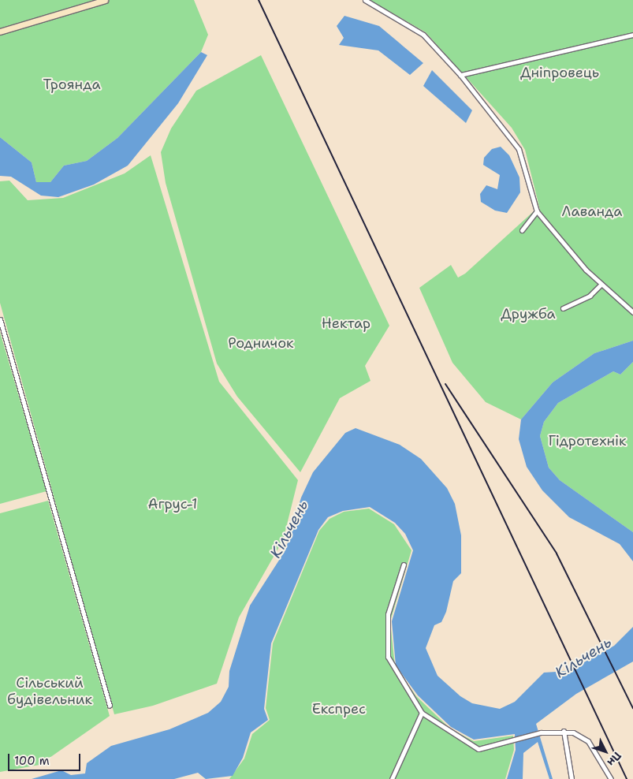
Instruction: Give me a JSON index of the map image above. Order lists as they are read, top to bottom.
{
  "water": ["Кільчень"],
  "parks": [
    "Дніпровець",
    "Троянда",
    "Лаванда",
    "Дружба",
    "Нектар",
    "Родничок",
    "Гідротехнік",
    "Агрус-1",
    "Сільський будівельник",
    "Експрес"
  ],
  "scale_bar": "100 m",
  "north": "bottom right"
}
